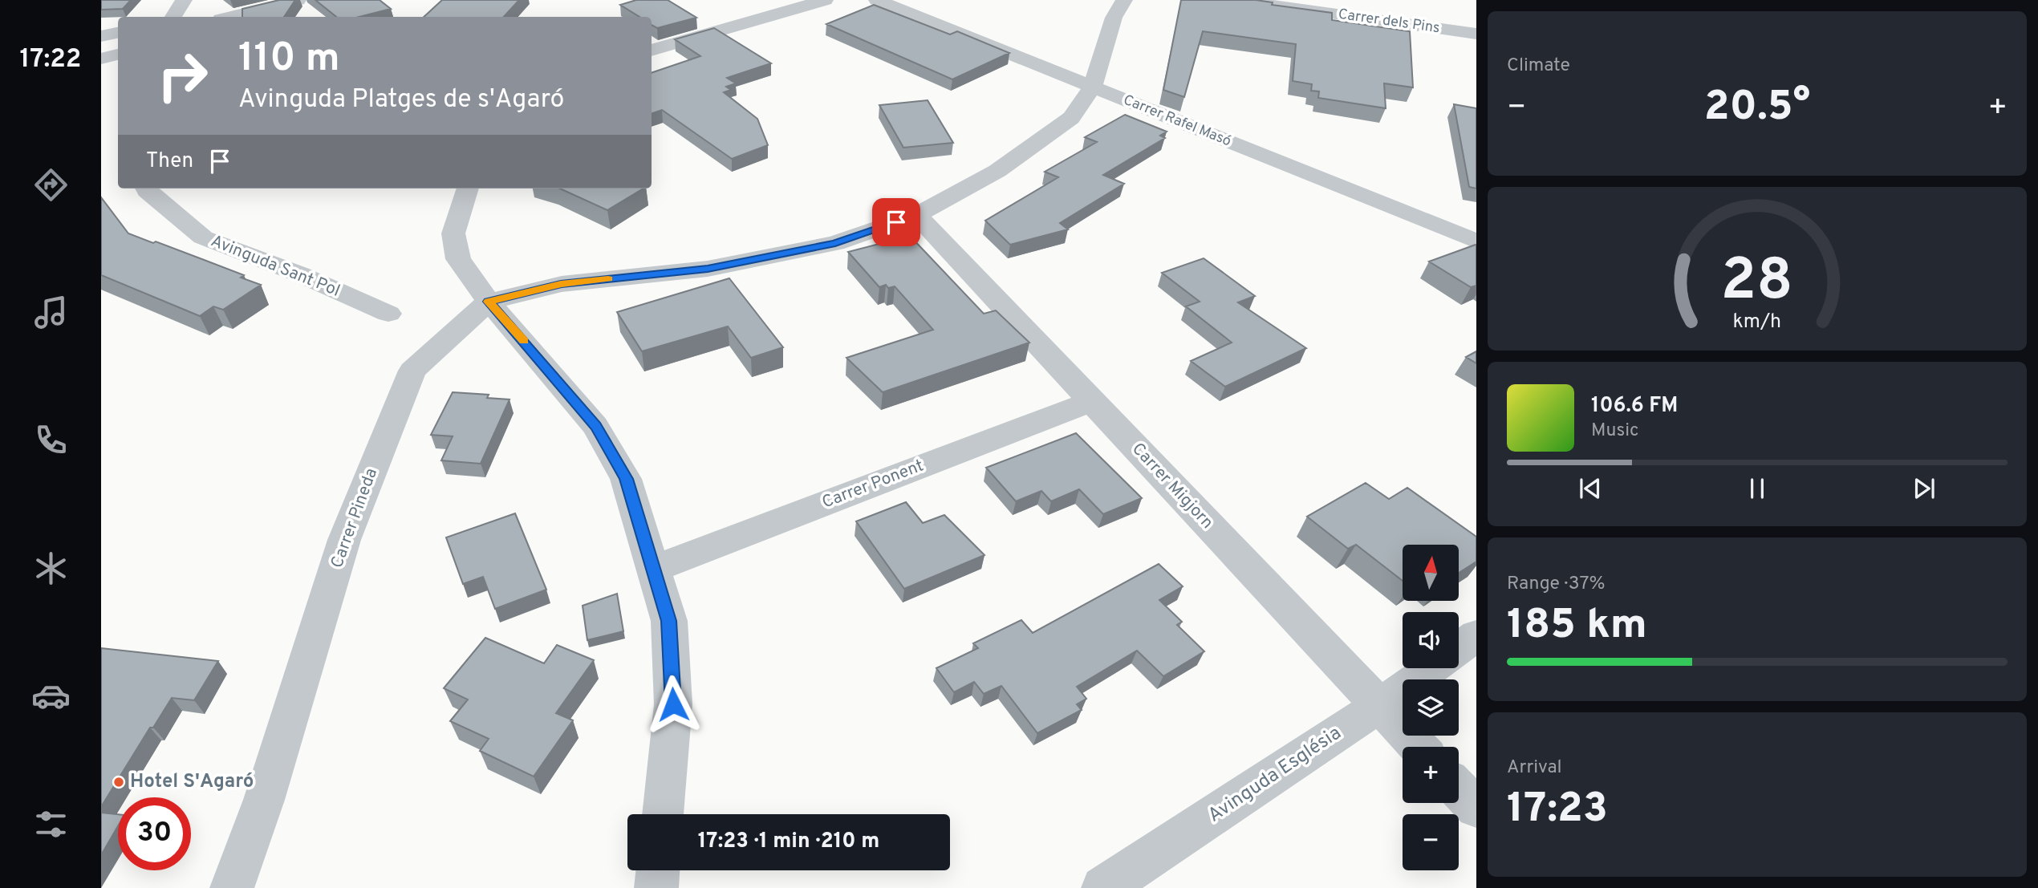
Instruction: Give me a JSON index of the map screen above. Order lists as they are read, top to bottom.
{
  "streets": {
    "street": [
      "Carrer dels Pins",
      "Carrer Rafel Masó",
      "Avinguda Sant Pol",
      "Carrer Ponent",
      "Carrer Migjorn",
      "Carrer Pineda",
      "Avinguda Església"
    ]
  },
  "crossings": [
    ["Carrer Ponent", "Carrer Migjorn"],
    ["Carrer Migjorn", "Avinguda Església"]
  ],
  "places": ["Hotel S'Agaró"],
  "north": "top",
  "page": {
    "tabs": "17:22",
    "tile": [
      "Climate",
      ["Range · 37%", "185 km"],
      ["Arrival", "17:23"]
    ],
    "turn": ["110 m", "Avinguda Platges de s'Agaró"],
    "heat": ["−", "20.5°", "+"],
    "then": "Then",
    "song": ["106.6 FM", "Music"],
    "map_buttons": ["+", "−"],
    "limit": "30",
    "trip": "17:23 · 1 min · 210 m",
    "gauge": ["28", "km/h"]
  }
}
